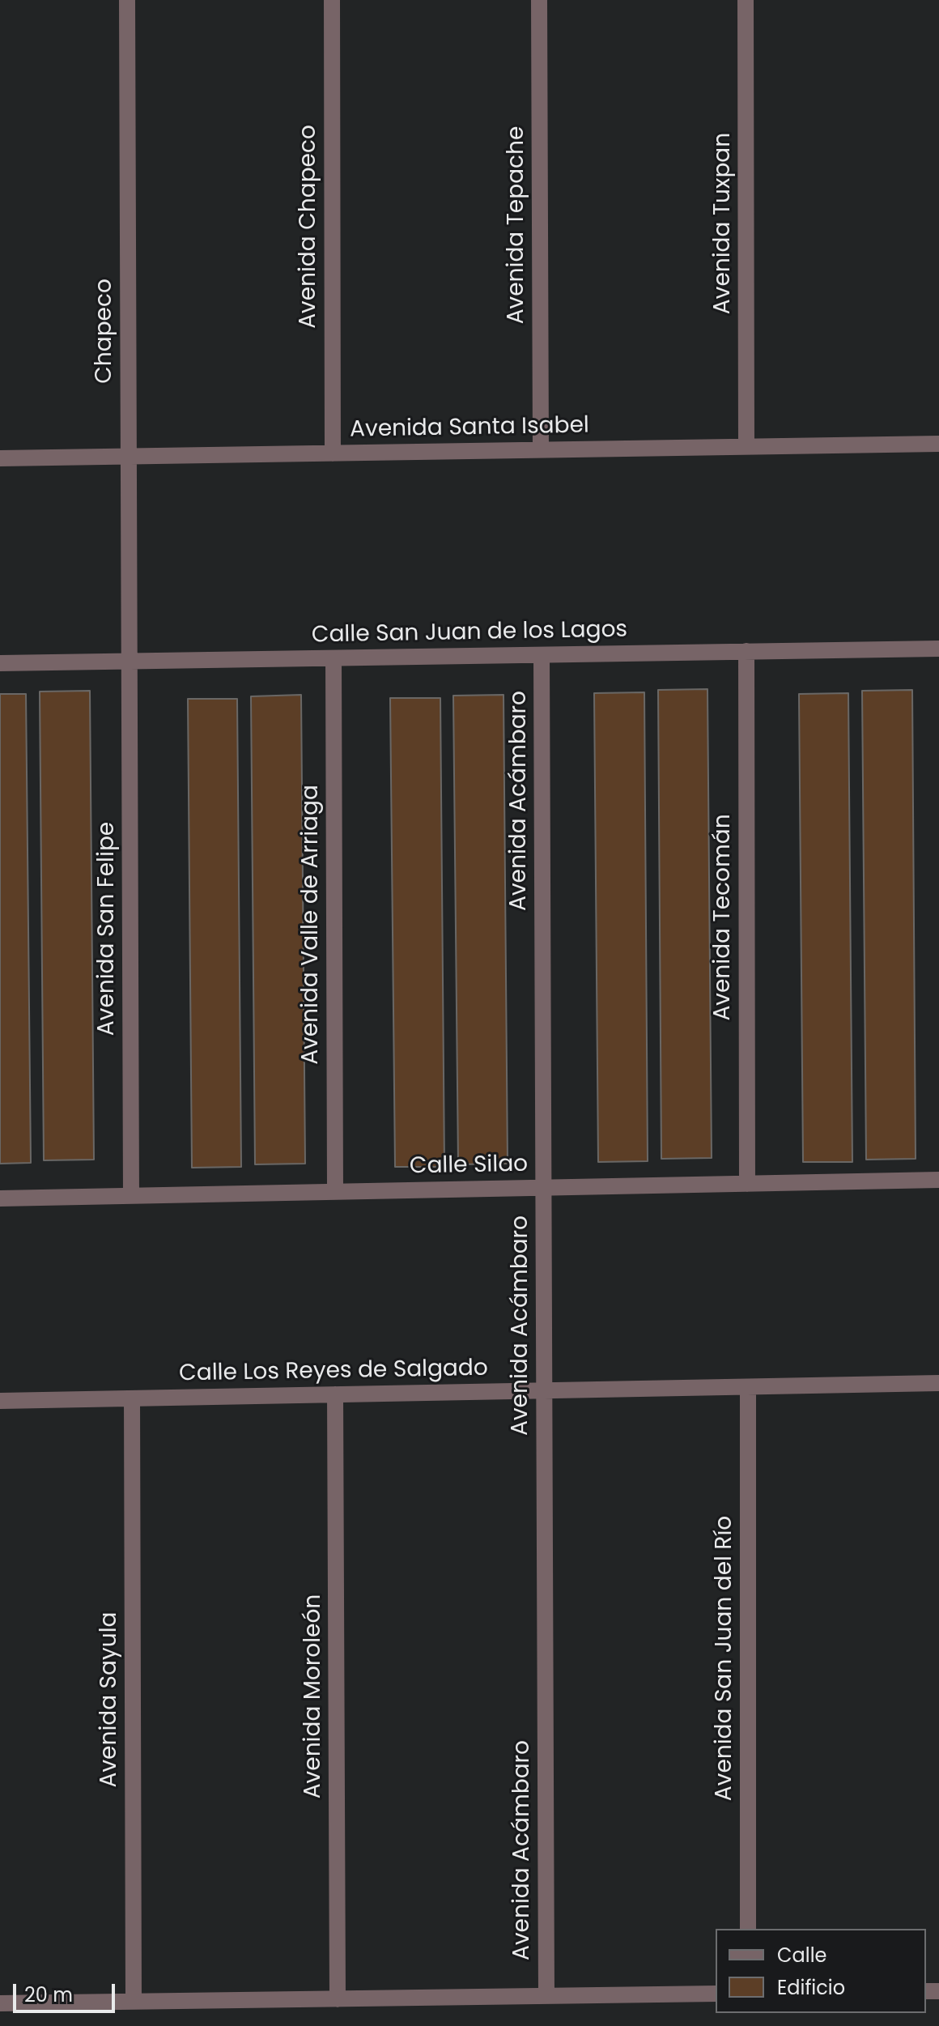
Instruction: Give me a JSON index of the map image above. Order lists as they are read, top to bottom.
{
  "streets": {
    "street": [
      "Avenida Tuxpan",
      "Avenida Tepache",
      "Avenida Chapeco",
      "Chapeco",
      "Avenida Santa Isabel",
      "Calle San Juan de los Lagos",
      "Avenida Acámbaro",
      "Avenida Tecomán",
      "Avenida Valle de Arriaga",
      "Avenida San Felipe",
      "Calle Silao",
      "Calle Los Reyes de Salgado",
      "Avenida San Juan del Río",
      "Avenida Moroleón",
      "Avenida Sayula"
    ]
  },
  "crossings": [
    ["Avenida Tuxpan", "Avenida Santa Isabel"],
    ["Avenida Tepache", "Avenida Santa Isabel"],
    ["Avenida Chapeco", "Avenida Santa Isabel"],
    ["Chapeco", "Avenida Santa Isabel"],
    ["Chapeco", "Calle San Juan de los Lagos"],
    ["Chapeco", "Avenida San Felipe"],
    ["Calle San Juan de los Lagos", "Avenida Acámbaro"],
    ["Calle San Juan de los Lagos", "Avenida Tecomán"],
    ["Calle San Juan de los Lagos", "Avenida Valle de Arriaga"],
    ["Calle San Juan de los Lagos", "Avenida San Felipe"],
    ["Avenida Acámbaro", "Calle Silao"],
    ["Avenida Acámbaro", "Calle Los Reyes de Salgado"],
    ["Avenida Tecomán", "Calle Silao"],
    ["Avenida Valle de Arriaga", "Calle Silao"],
    ["Avenida San Felipe", "Calle Silao"],
    ["Calle Los Reyes de Salgado", "Avenida San Juan del Río"],
    ["Calle Los Reyes de Salgado", "Avenida Moroleón"],
    ["Calle Los Reyes de Salgado", "Avenida Sayula"]
  ],
  "legend": ["Calle", "Edificio"],
  "scale_bar": "20 m"
}
